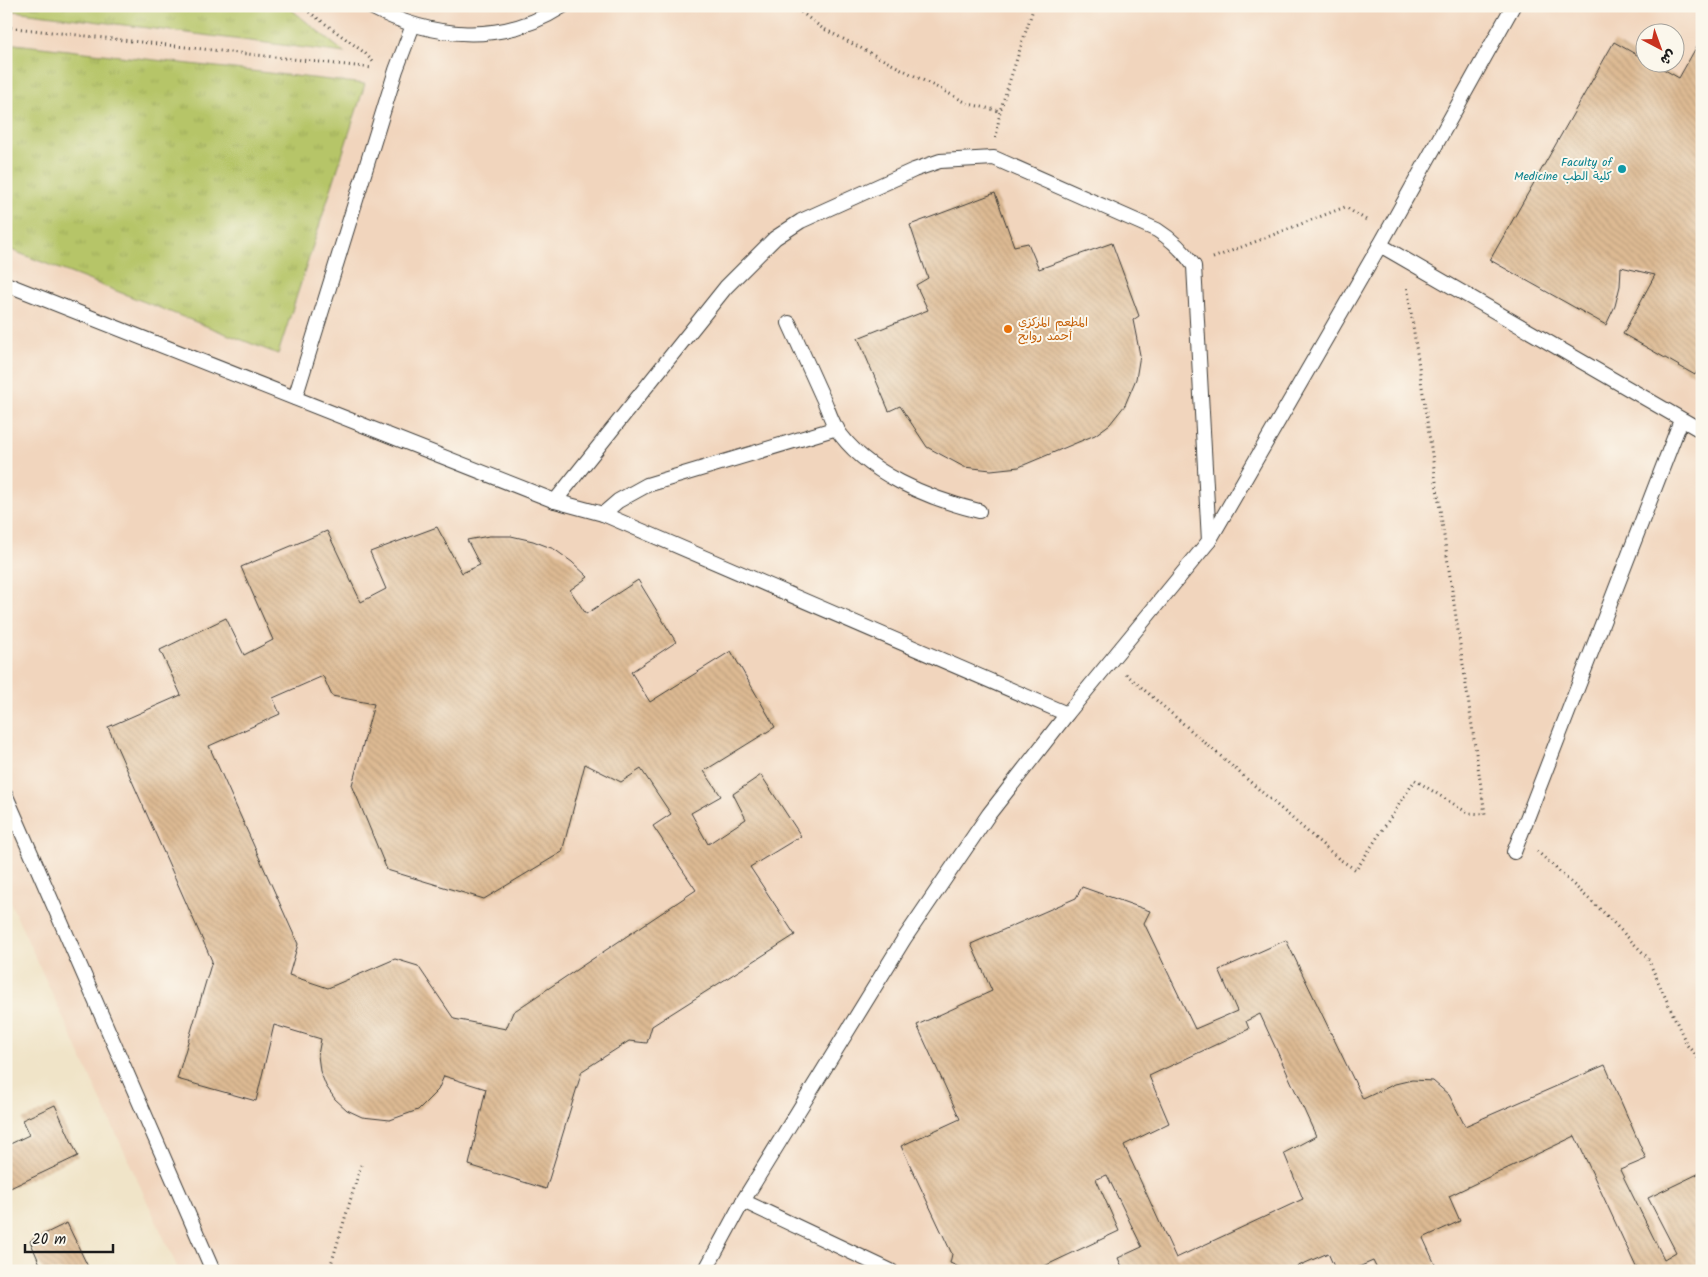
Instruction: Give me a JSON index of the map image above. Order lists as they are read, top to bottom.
{
  "places": ["Faculty of Medicine كلية الطب", "المطعم المركزي أحمد روابح"],
  "scale_bar": "20 m",
  "north": "bottom right"
}
